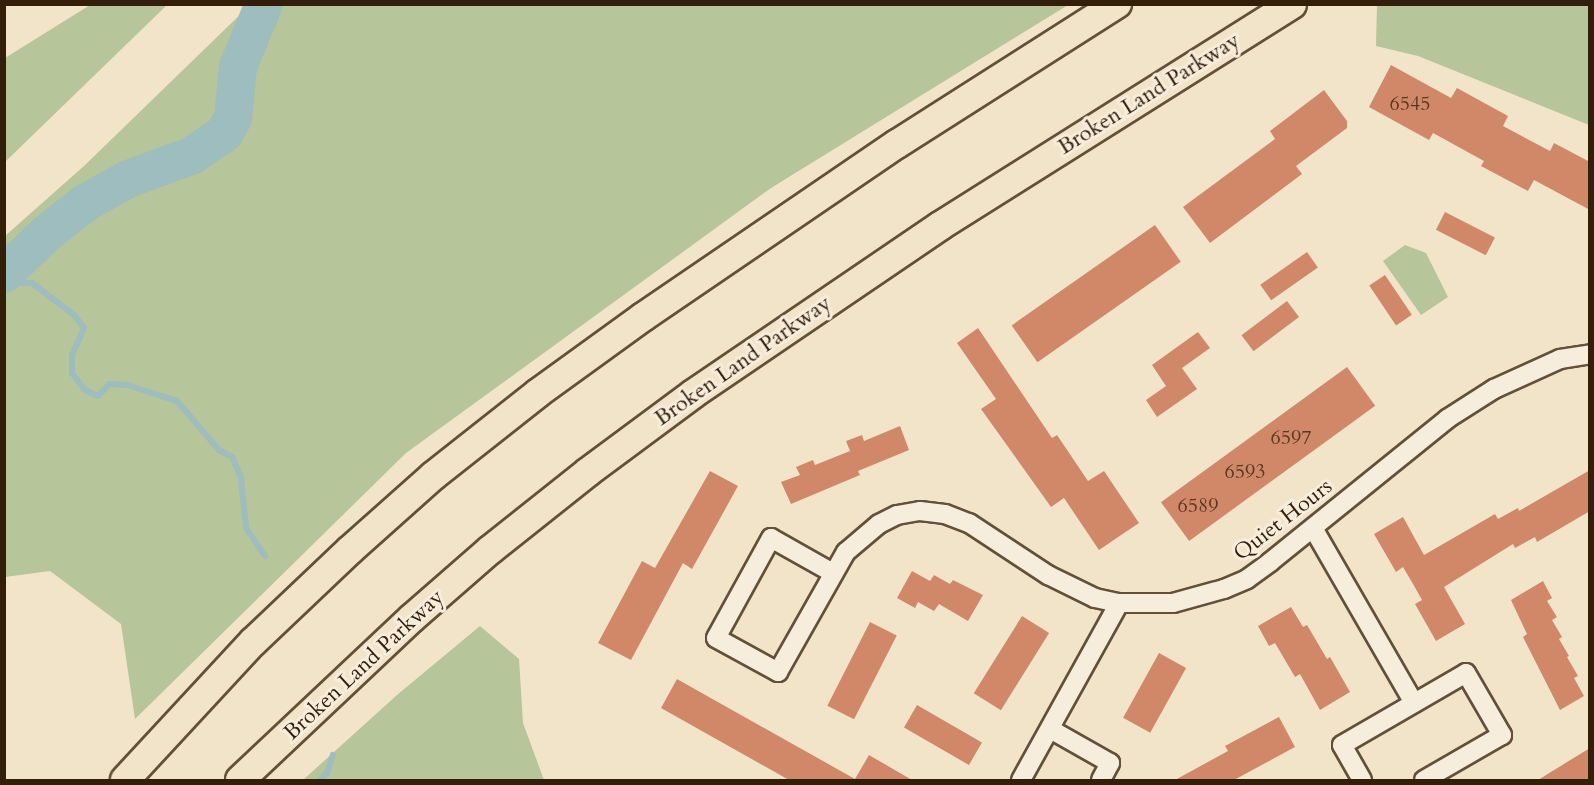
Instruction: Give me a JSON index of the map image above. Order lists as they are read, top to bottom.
{
  "streets": {
    "main road": ["Broken Land Parkway"],
    "street": ["Quiet Hours"]
  },
  "house_numbers": [
    "6545",
    "6597",
    "6593",
    "6589"
  ]
}
